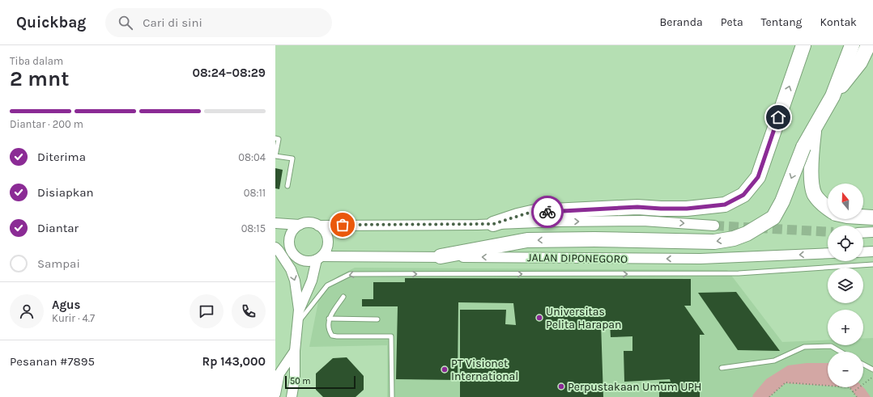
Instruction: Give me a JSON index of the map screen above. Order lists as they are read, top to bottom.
{
  "streets": {
    "street": ["JALAN DIPONEGORO"]
  },
  "places": ["Universitas Pelita Harapan", "PT Visionet International", "Perpustakaan Umum UPH"],
  "scale_bar": "50 m",
  "north": "top",
  "page": {
    "header": "Quickbag",
    "search": "Cari di sini",
    "nav": [
      "Beranda",
      "Peta",
      "Tentang",
      "Kontak"
    ],
    "heading": ["2 mnt", "Tiba dalam", "08:24–08:29"],
    "panel": [
      "Agus",
      "Kurir · 4.7",
      "Pesanan #7895",
      "Rp 143,000"
    ],
    "bar": "Diantar · 200 m",
    "list": [
      ["Diterima", "08:04"],
      ["Disiapkan", "08:11"],
      ["Diantar", "08:15"],
      "Sampai"
    ],
    "map_buttons": ["+", "−"],
    "scale": "50 m"
  }
}
